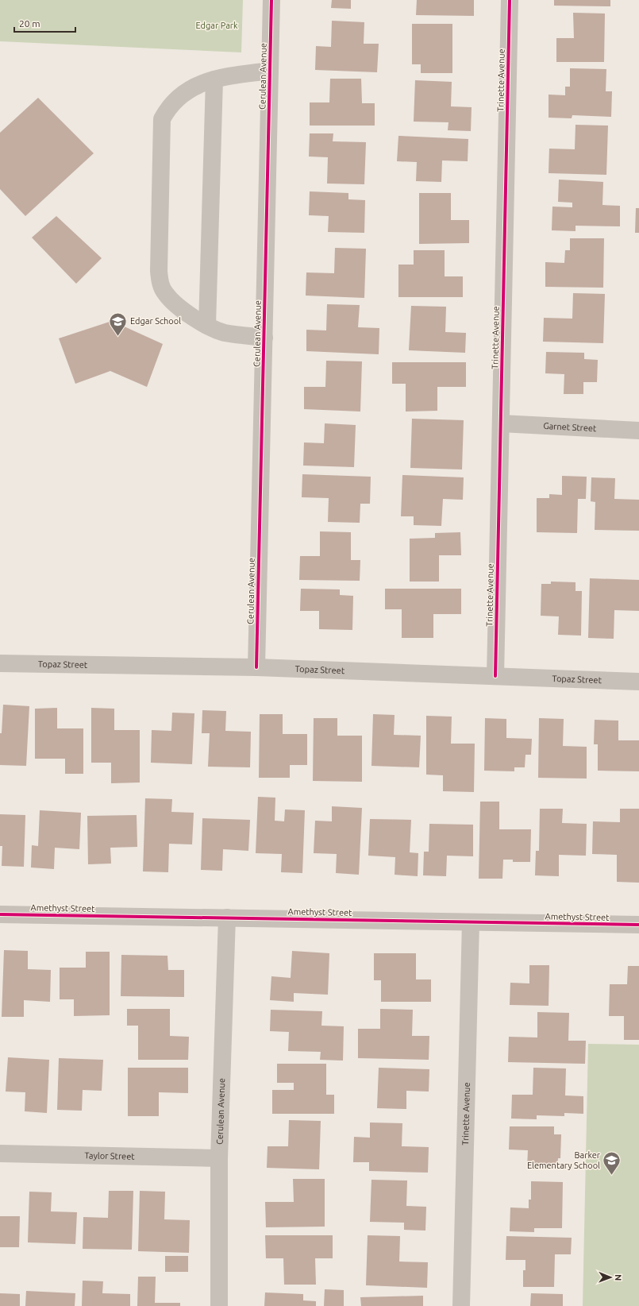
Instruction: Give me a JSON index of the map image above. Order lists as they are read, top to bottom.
{
  "streets": {
    "street": [
      "Cerulean Avenue",
      "Trinette Avenue",
      "Garnet Street",
      "Topaz Street",
      "Amethyst Street",
      "Taylor Street"
    ]
  },
  "crossings": [
    ["Cerulean Avenue", "Topaz Street"],
    ["Cerulean Avenue", "Amethyst Street"],
    ["Cerulean Avenue", "Taylor Street"],
    ["Trinette Avenue", "Garnet Street"],
    ["Trinette Avenue", "Topaz Street"],
    ["Trinette Avenue", "Amethyst Street"]
  ],
  "parks": ["Edgar Park"],
  "places": {
    "school or university": ["Edgar School", "Barker Elementary School"]
  },
  "scale_bar": "20 m",
  "north": "right"
}
